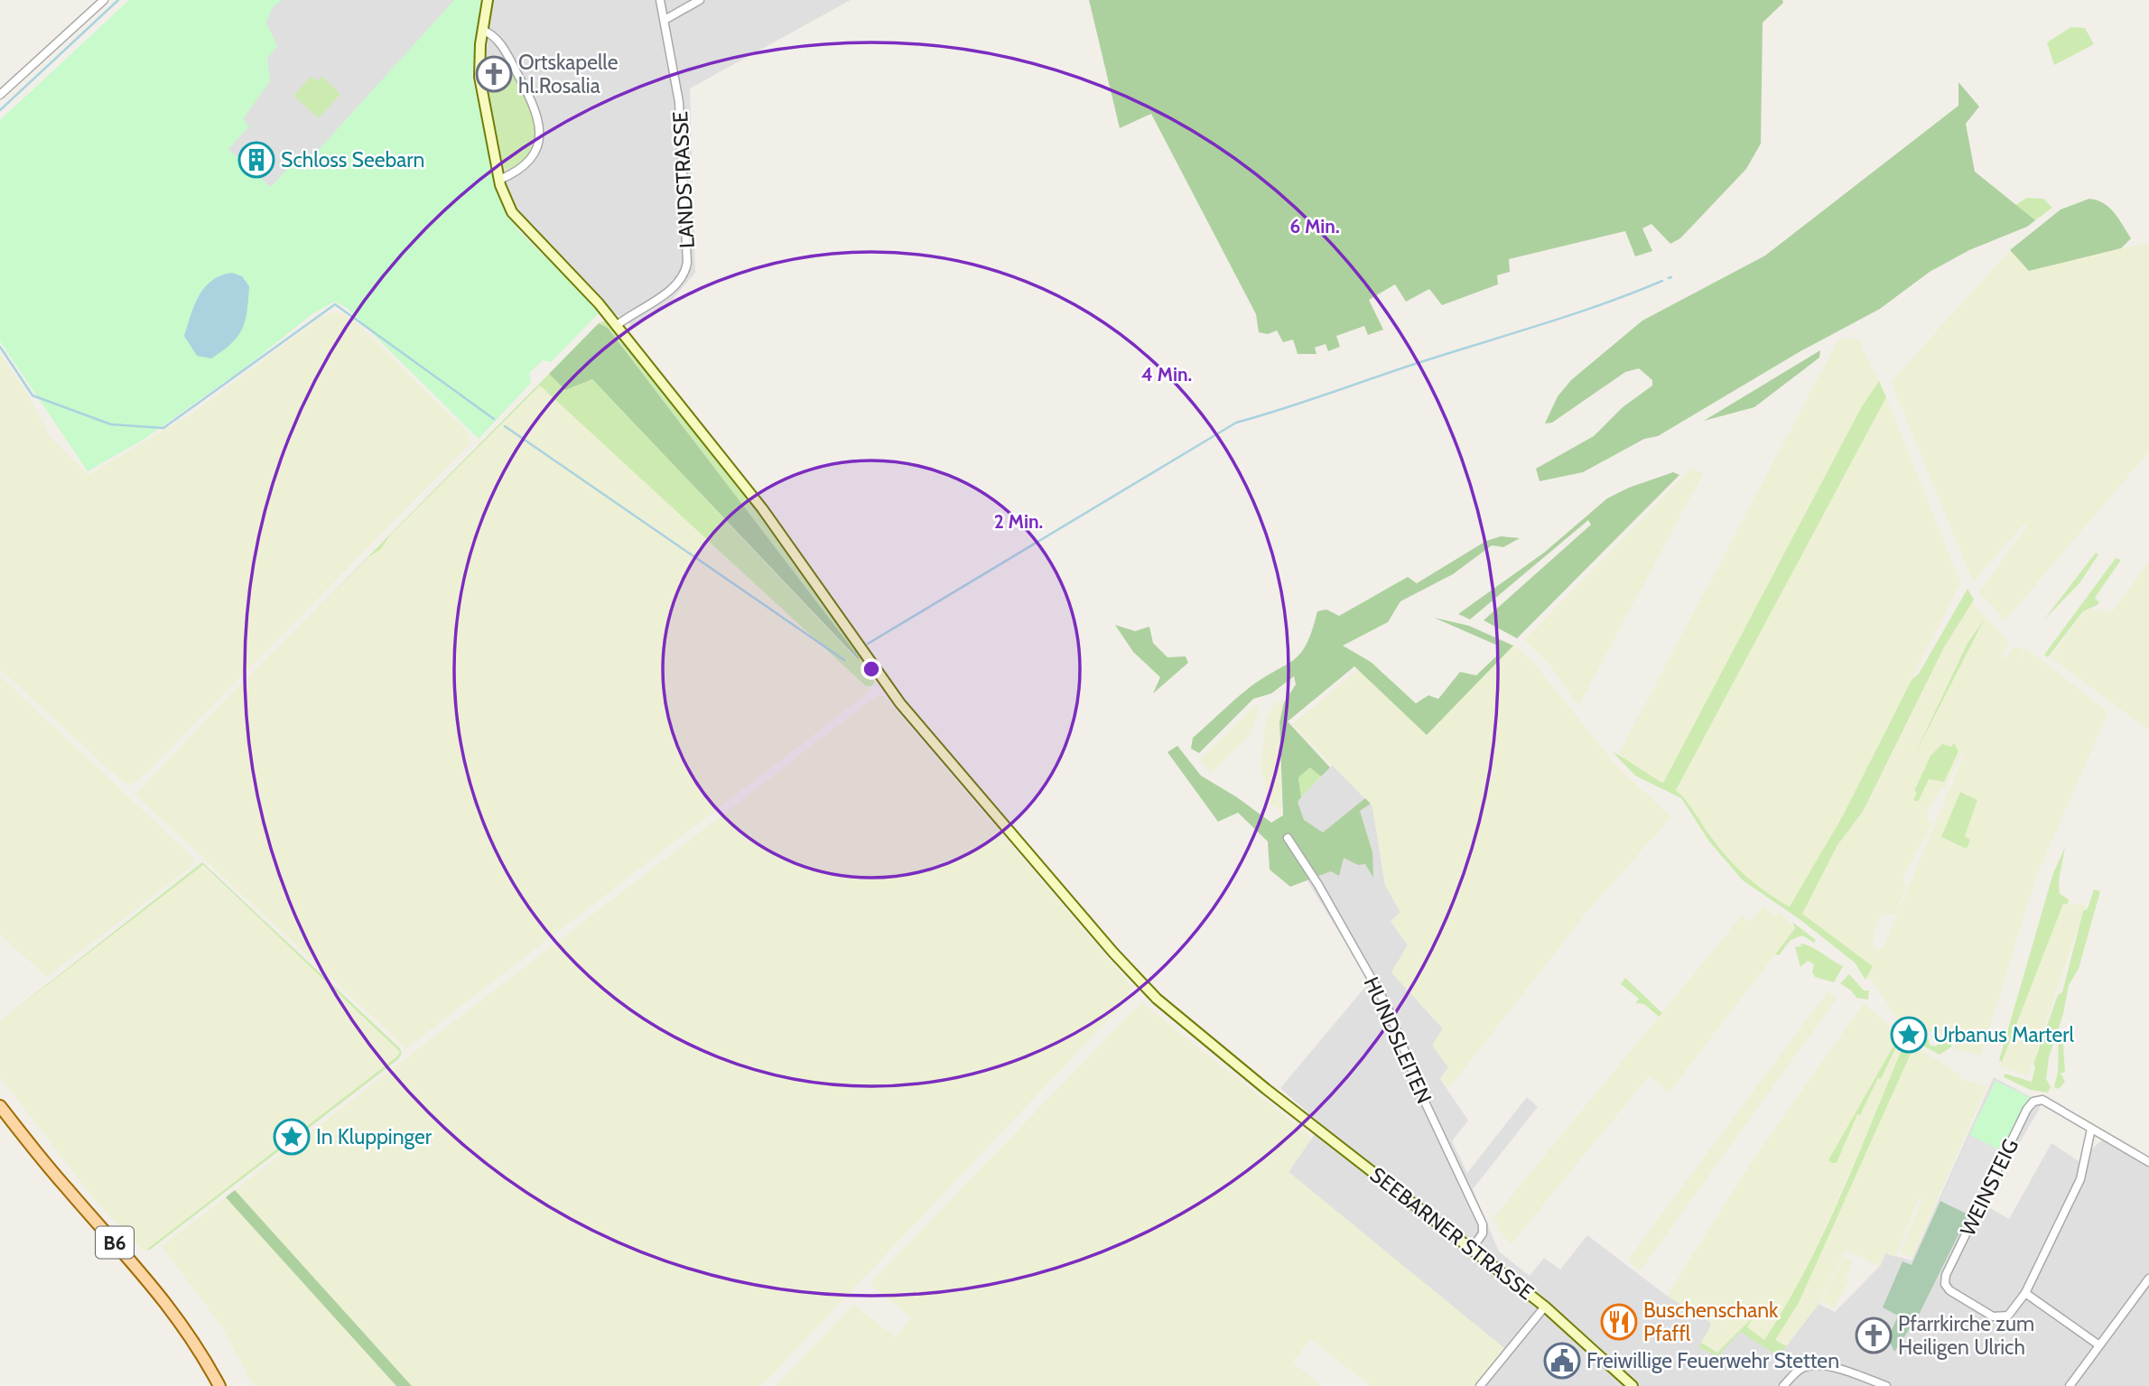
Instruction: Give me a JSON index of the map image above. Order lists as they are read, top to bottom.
{
  "streets": {
    "main road": ["SEEBARNER STRASSE", "B6"],
    "street": ["LANDSTRASSE", "HUNDSLEITEN", "WEINSTEIG"]
  },
  "crossings": [
    ["LANDSTRASSE", "SEEBARNER STRASSE"],
    ["HUNDSLEITEN", "SEEBARNER STRASSE"]
  ],
  "places": {
    "church": ["Ortskapelle hl.Rosalia", "Pfarrkirche zum Heiligen Ulrich"],
    "building": ["Schloss Seebarn"],
    "place": ["Urbanus Marterl", "In Kluppinger"],
    "restaurant": ["Buschenschank Pfaffl"],
    "public building": ["Freiwillige Feuerwehr Stetten"]
  },
  "rings": ["6 Min.", "4 Min.", "2 Min."]
}
